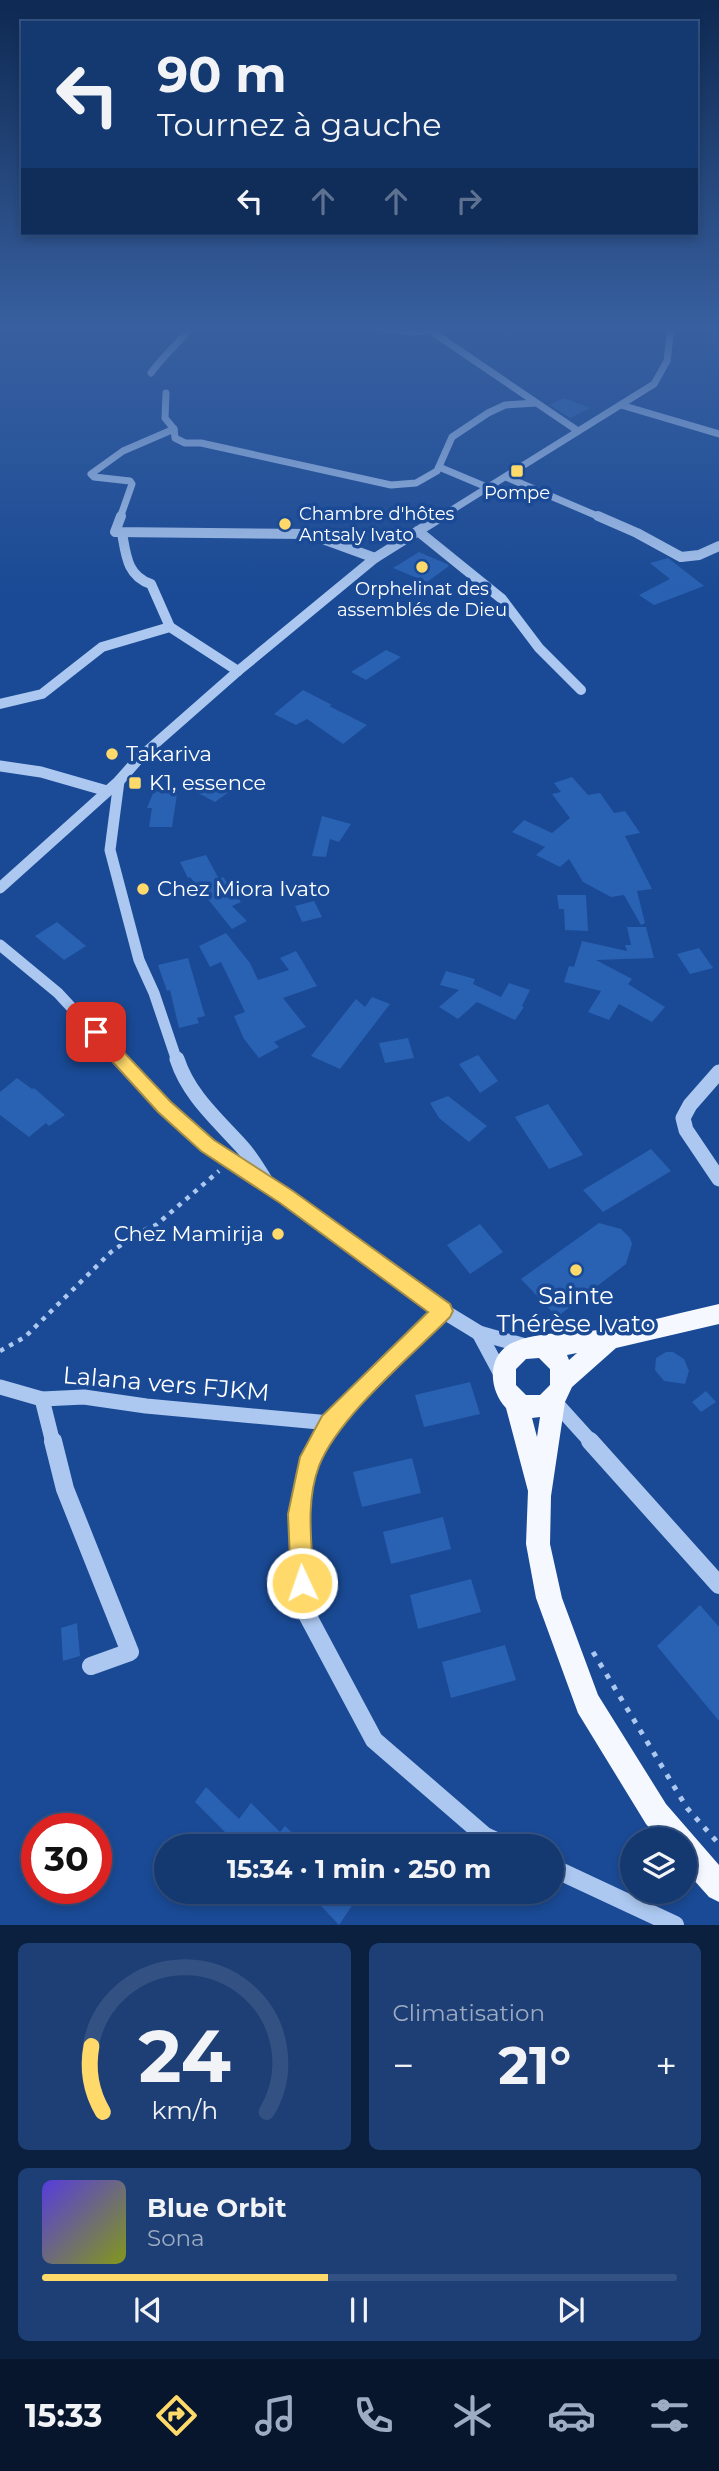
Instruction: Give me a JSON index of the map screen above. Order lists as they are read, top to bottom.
{
  "streets": {
    "street": ["Lalana vers FJKM"]
  },
  "places": {
    "transit": ["Pompe", "K1, essence"],
    "other": [
      "Chambre d'hôtes Antsaly Ivato",
      "Orphelinat des assemblés de Dieu",
      "Takariva",
      "Chez Miora Ivato",
      "Chez Mamirija",
      "Sainte Thérèse Ivato"
    ]
  },
  "page": {
    "turn": ["90 m", "Tournez à gauche"],
    "limit": "30",
    "trip": "15:34 · 1 min · 250 m",
    "tile": "Climatisation",
    "heat": ["−", "21°", "+"],
    "song": ["Blue Orbit", "Sona"],
    "tabs": "15:33",
    "gauge": ["24", "km/h"]
  }
}
